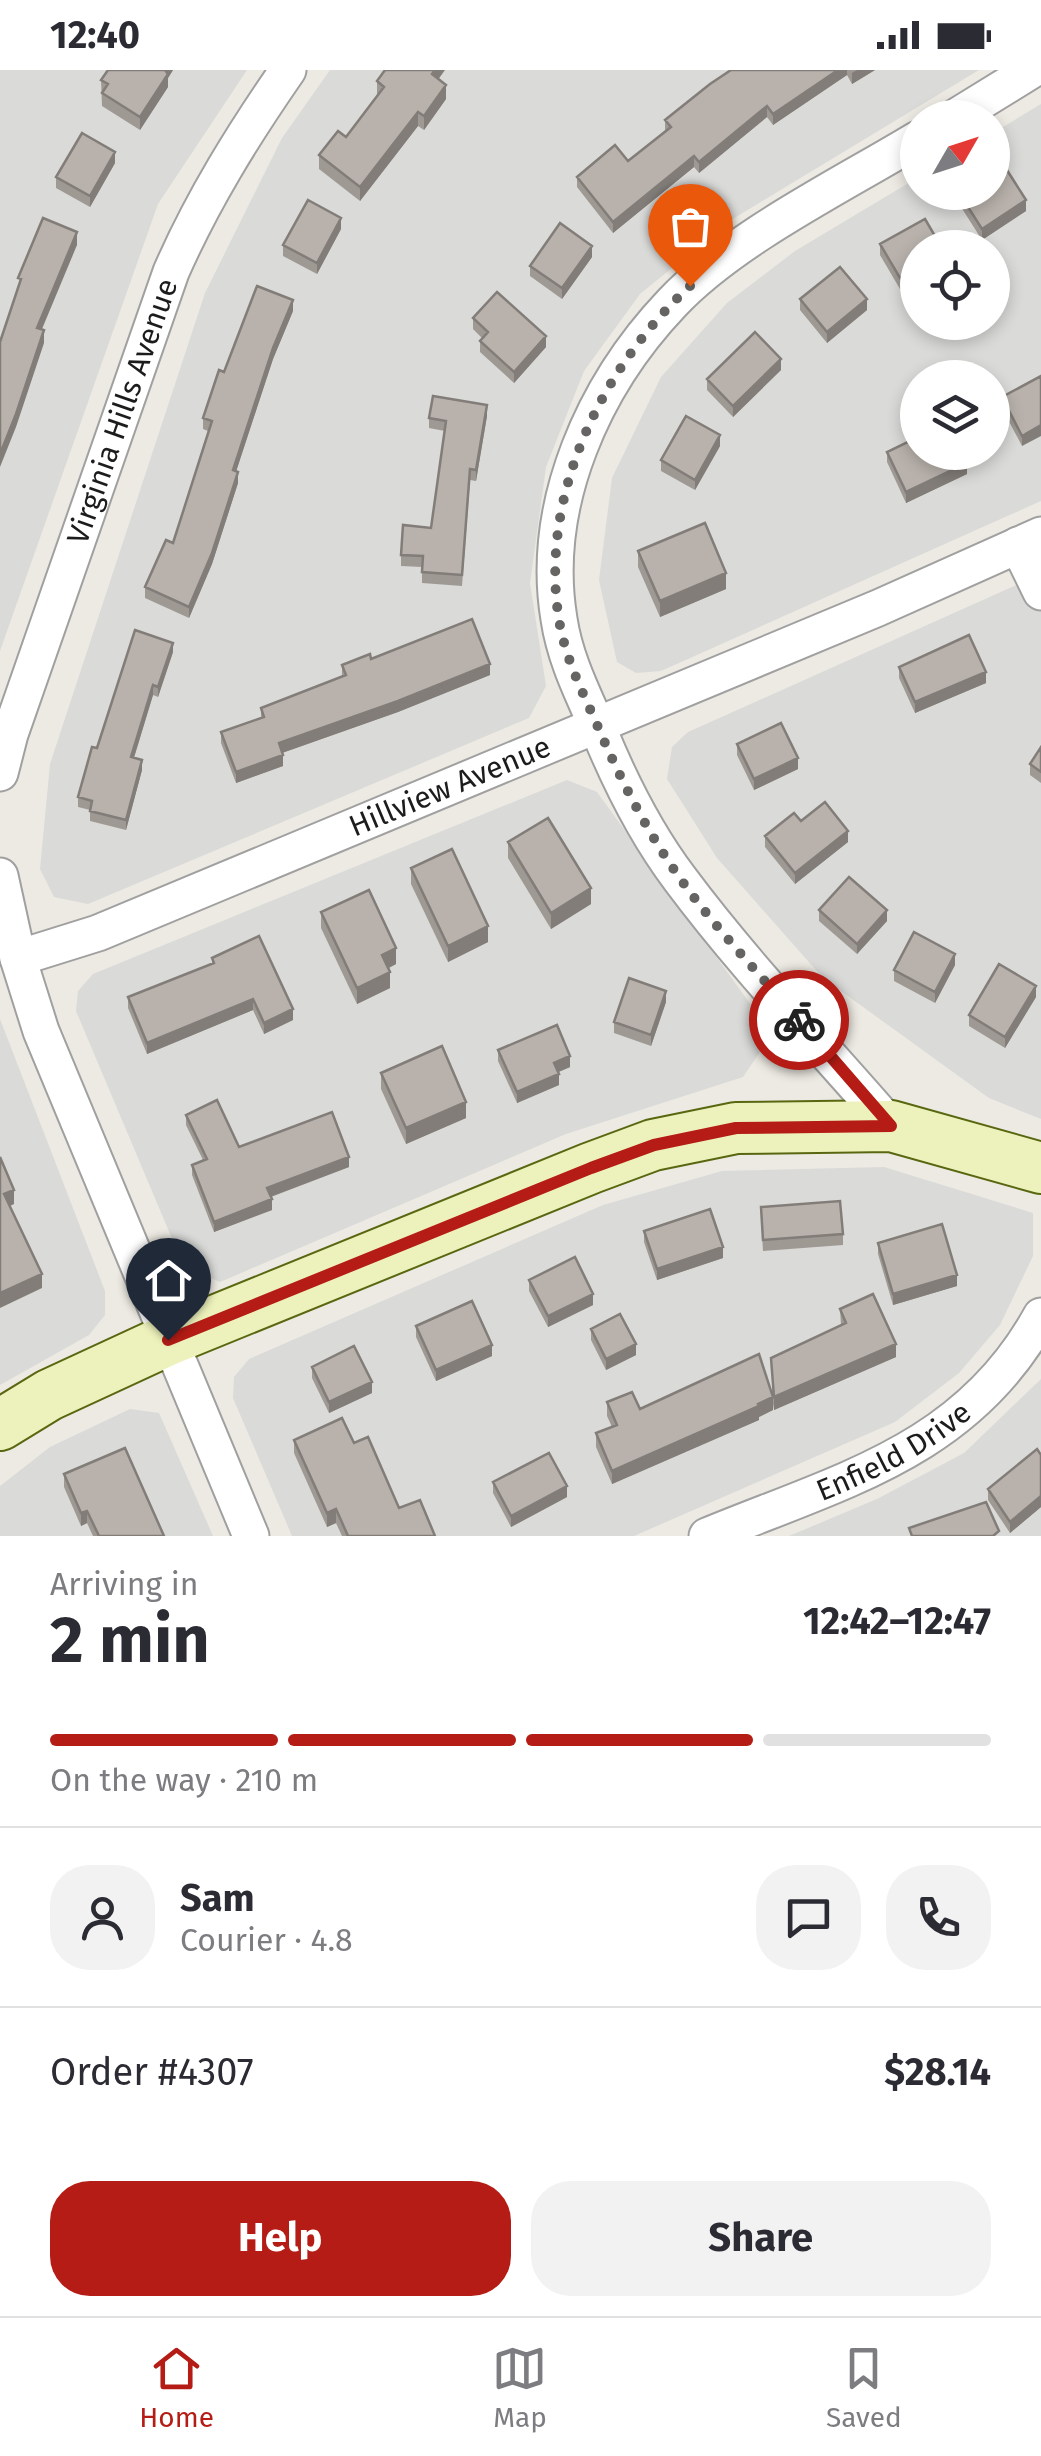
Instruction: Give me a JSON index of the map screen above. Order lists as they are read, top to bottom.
{
  "streets": {
    "street": ["Virginia Hills Avenue", "Hillview Avenue", "Enfield Drive"]
  },
  "north": "top right",
  "page": {
    "status": "12:40",
    "heading": ["2 min", "Arriving in", "12:42–12:47"],
    "panel": [
      "Sam",
      "Courier · 4.8",
      "Order #4307",
      "$28.14"
    ],
    "bar": "On the way · 210 m",
    "buttons": ["Help", "Share"],
    "tabs": ["Home", "Map", "Saved"]
  }
}
